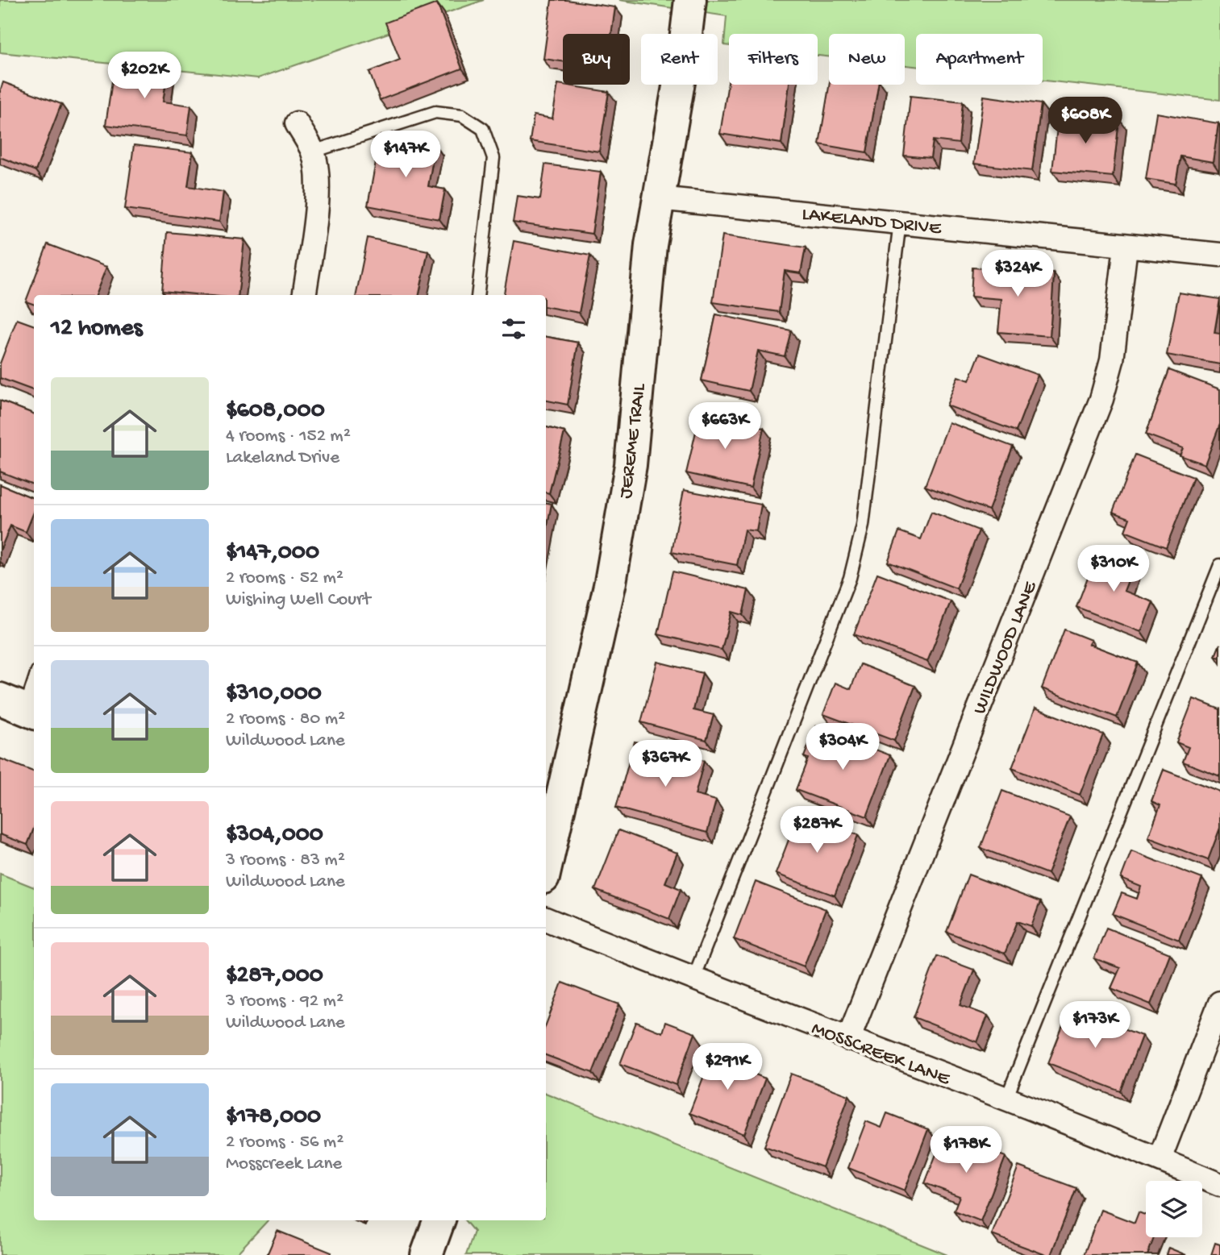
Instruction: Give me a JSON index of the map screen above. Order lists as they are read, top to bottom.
{
  "streets": {
    "street": [
      "LAKELAND DRIVE",
      "JEREME TRAIL",
      "WILDWOOD LANE",
      "MOSSCREEK LANE"
    ]
  },
  "crossings": [
    ["LAKELAND DRIVE", "JEREME TRAIL"],
    ["LAKELAND DRIVE", "WILDWOOD LANE"],
    ["WILDWOOD LANE", "MOSSCREEK LANE"]
  ],
  "page": {
    "chip": [
      "Buy",
      "Rent",
      "Filters",
      "New",
      "Apartment"
    ],
    "price": [
      "$202K",
      "$608K",
      "$147K",
      "$324K",
      "$663K",
      "$310K",
      "$304K",
      "$367K",
      "$287K",
      "$173K",
      "$291K",
      "$178K"
    ],
    "heading": "12 homes",
    "list": [
      {
        "name": "$608,000",
        "note": "4 rooms · 152 m² · Lakeland Drive"
      },
      {
        "name": "$147,000",
        "note": "2 rooms · 52 m² · Wishing Well Court"
      },
      {
        "name": "$310,000",
        "note": "2 rooms · 80 m² · Wildwood Lane"
      },
      {
        "name": "$304,000",
        "note": "3 rooms · 83 m² · Wildwood Lane"
      },
      {
        "name": "$287,000",
        "note": "3 rooms · 92 m² · Wildwood Lane"
      },
      {
        "name": "$178,000",
        "note": "2 rooms · 56 m² · Mosscreek Lane"
      }
    ]
  }
}
